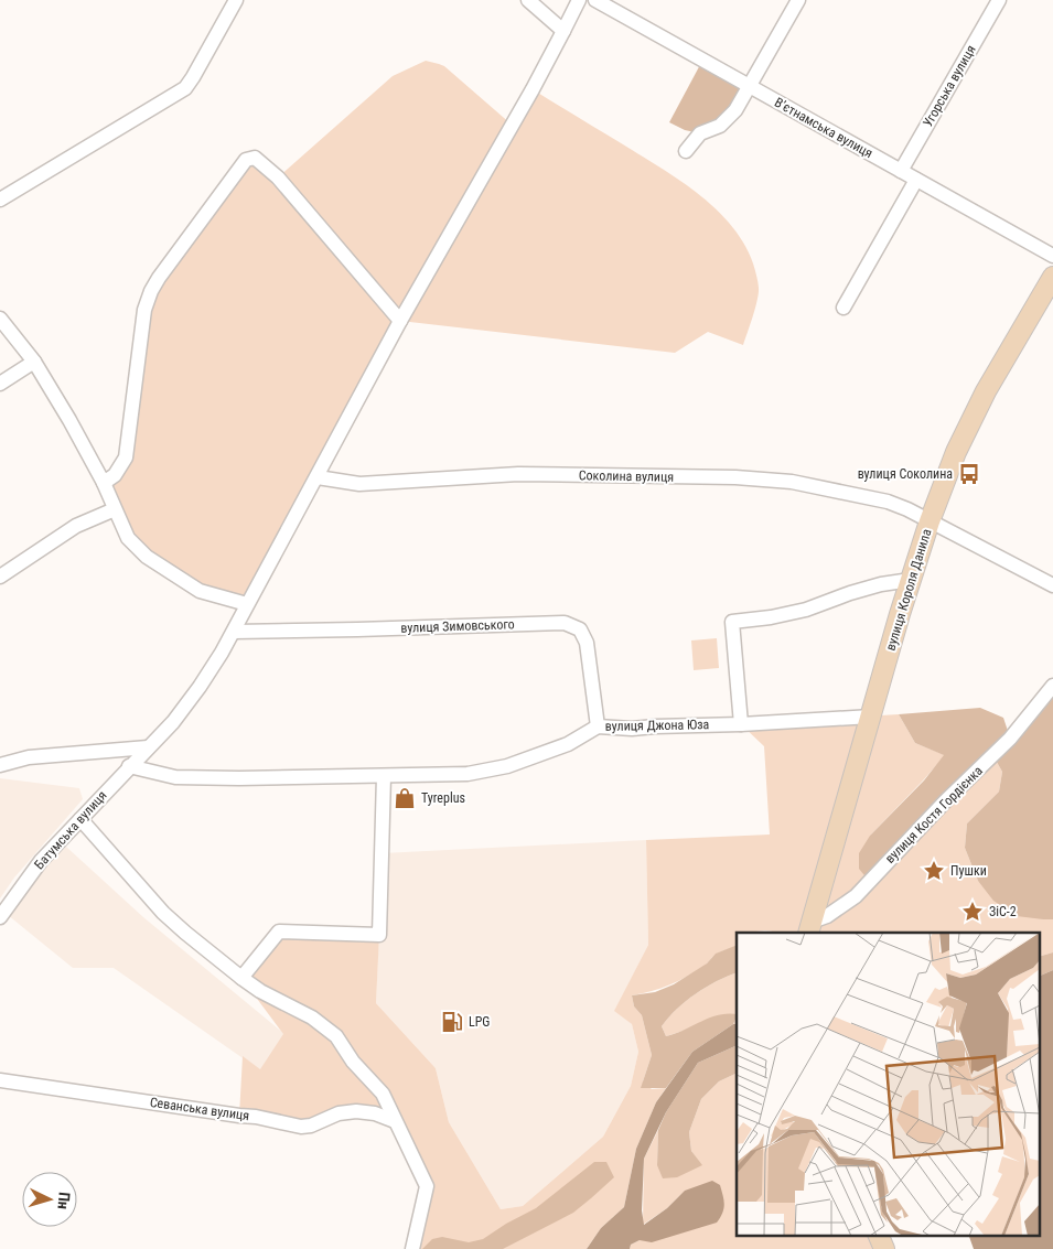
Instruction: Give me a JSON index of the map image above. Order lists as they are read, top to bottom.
{
  "streets": {
    "main road": ["вулиця Короля Данила"],
    "street": [
      "Угорська вулиця",
      "Вʼєтнамська вулиця",
      "Соколина вулиця",
      "вулиця Зимовського",
      "вулиця Джона Юза",
      "вулиця Костя Гордієнка",
      "Батумська вулиця",
      "Севанська вулиця"
    ]
  },
  "crossings": [
    ["Угорська вулиця", "Вʼєтнамська вулиця"],
    ["Соколина вулиця", "вулиця Короля Данила"],
    ["Соколина вулиця", "Батумська вулиця"],
    ["вулиця Короля Данила", "вулиця Джона Юза"],
    ["вулиця Короля Данила", "вулиця Костя Гордієнка"],
    ["вулиця Зимовського", "вулиця Джона Юза"],
    ["вулиця Зимовського", "Батумська вулиця"],
    ["вулиця Джона Юза", "Батумська вулиця"]
  ],
  "places": {
    "bus stop": ["вулиця Соколина"],
    "shop": ["Tyreplus"],
    "place": ["Пушки", "ЗіС-2"],
    "fuel station": ["LPG"]
  },
  "north": "right"
}
